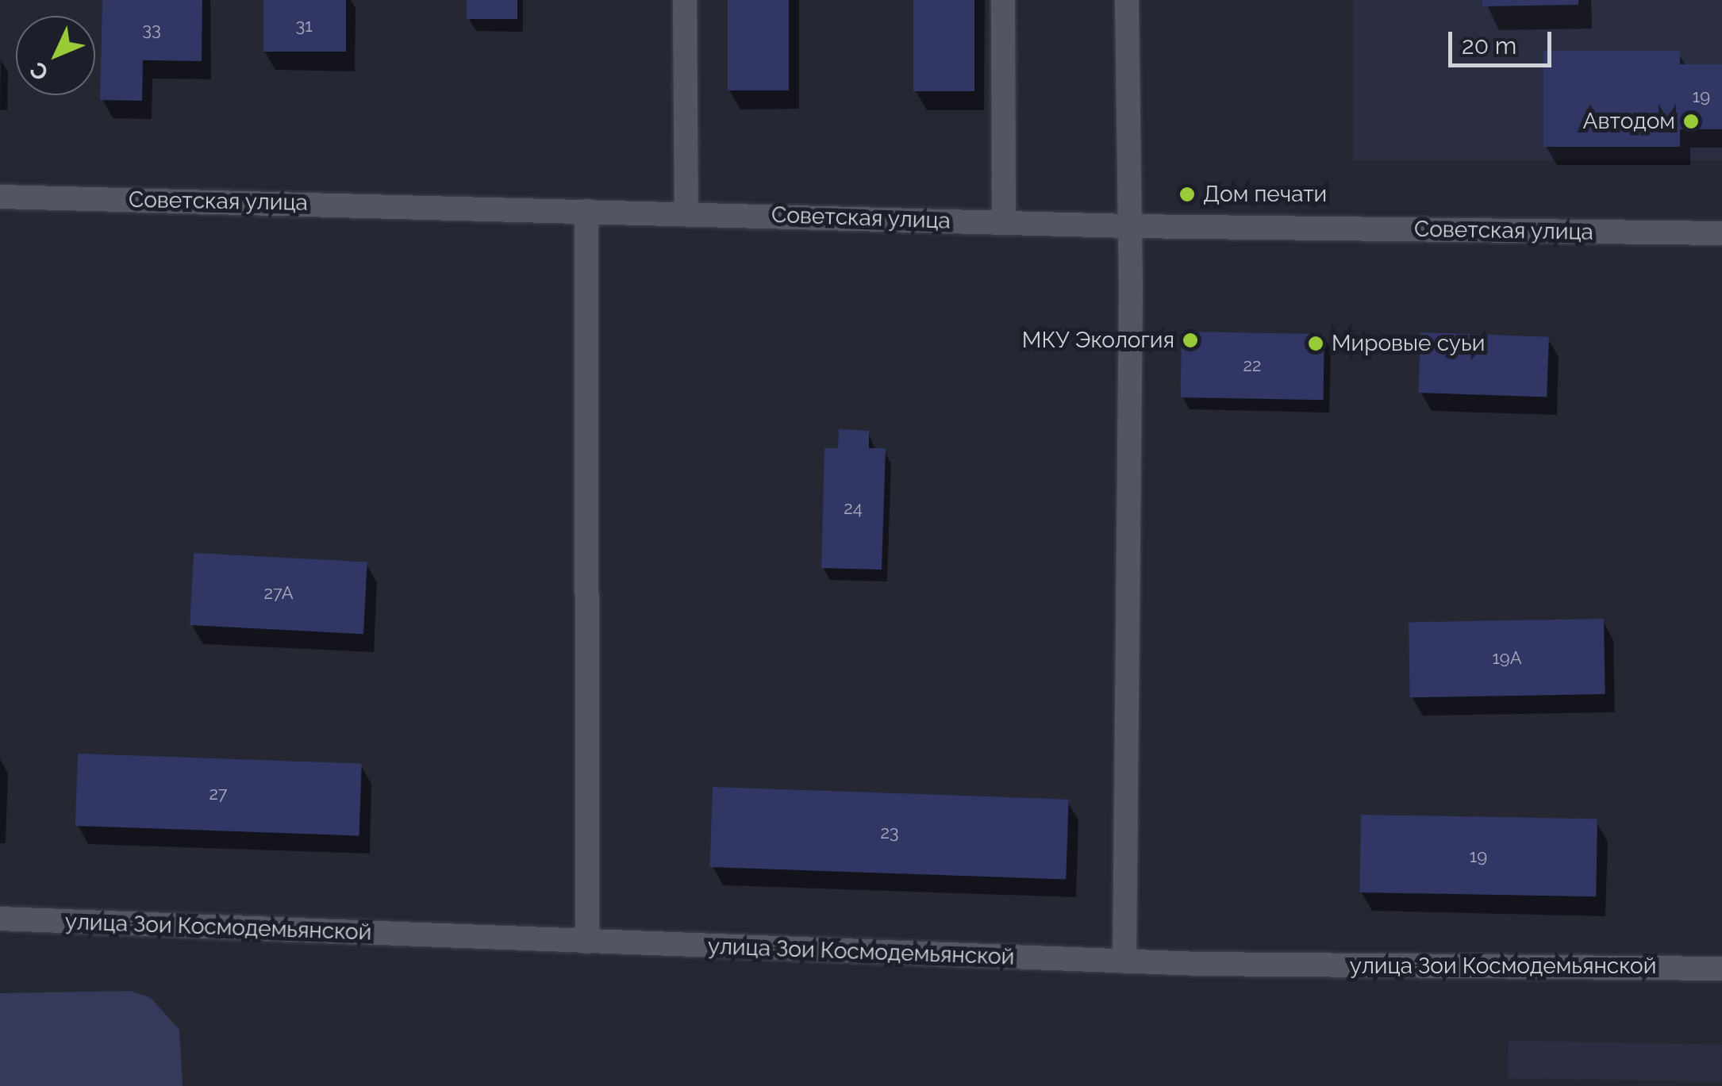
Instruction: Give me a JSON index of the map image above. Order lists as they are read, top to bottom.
{
  "streets": {
    "street": ["Советская улица", "улица Зои Космодемьянской"]
  },
  "places": [
    "Автодом",
    "Дом печати",
    "МКУ Экология",
    "Мировые суьи"
  ],
  "house_numbers": [
    "31",
    "33",
    "19",
    "22",
    "24",
    "27А",
    "19А",
    "27",
    "23",
    "19"
  ],
  "scale_bar": "20 m",
  "north": "bottom left"
}
